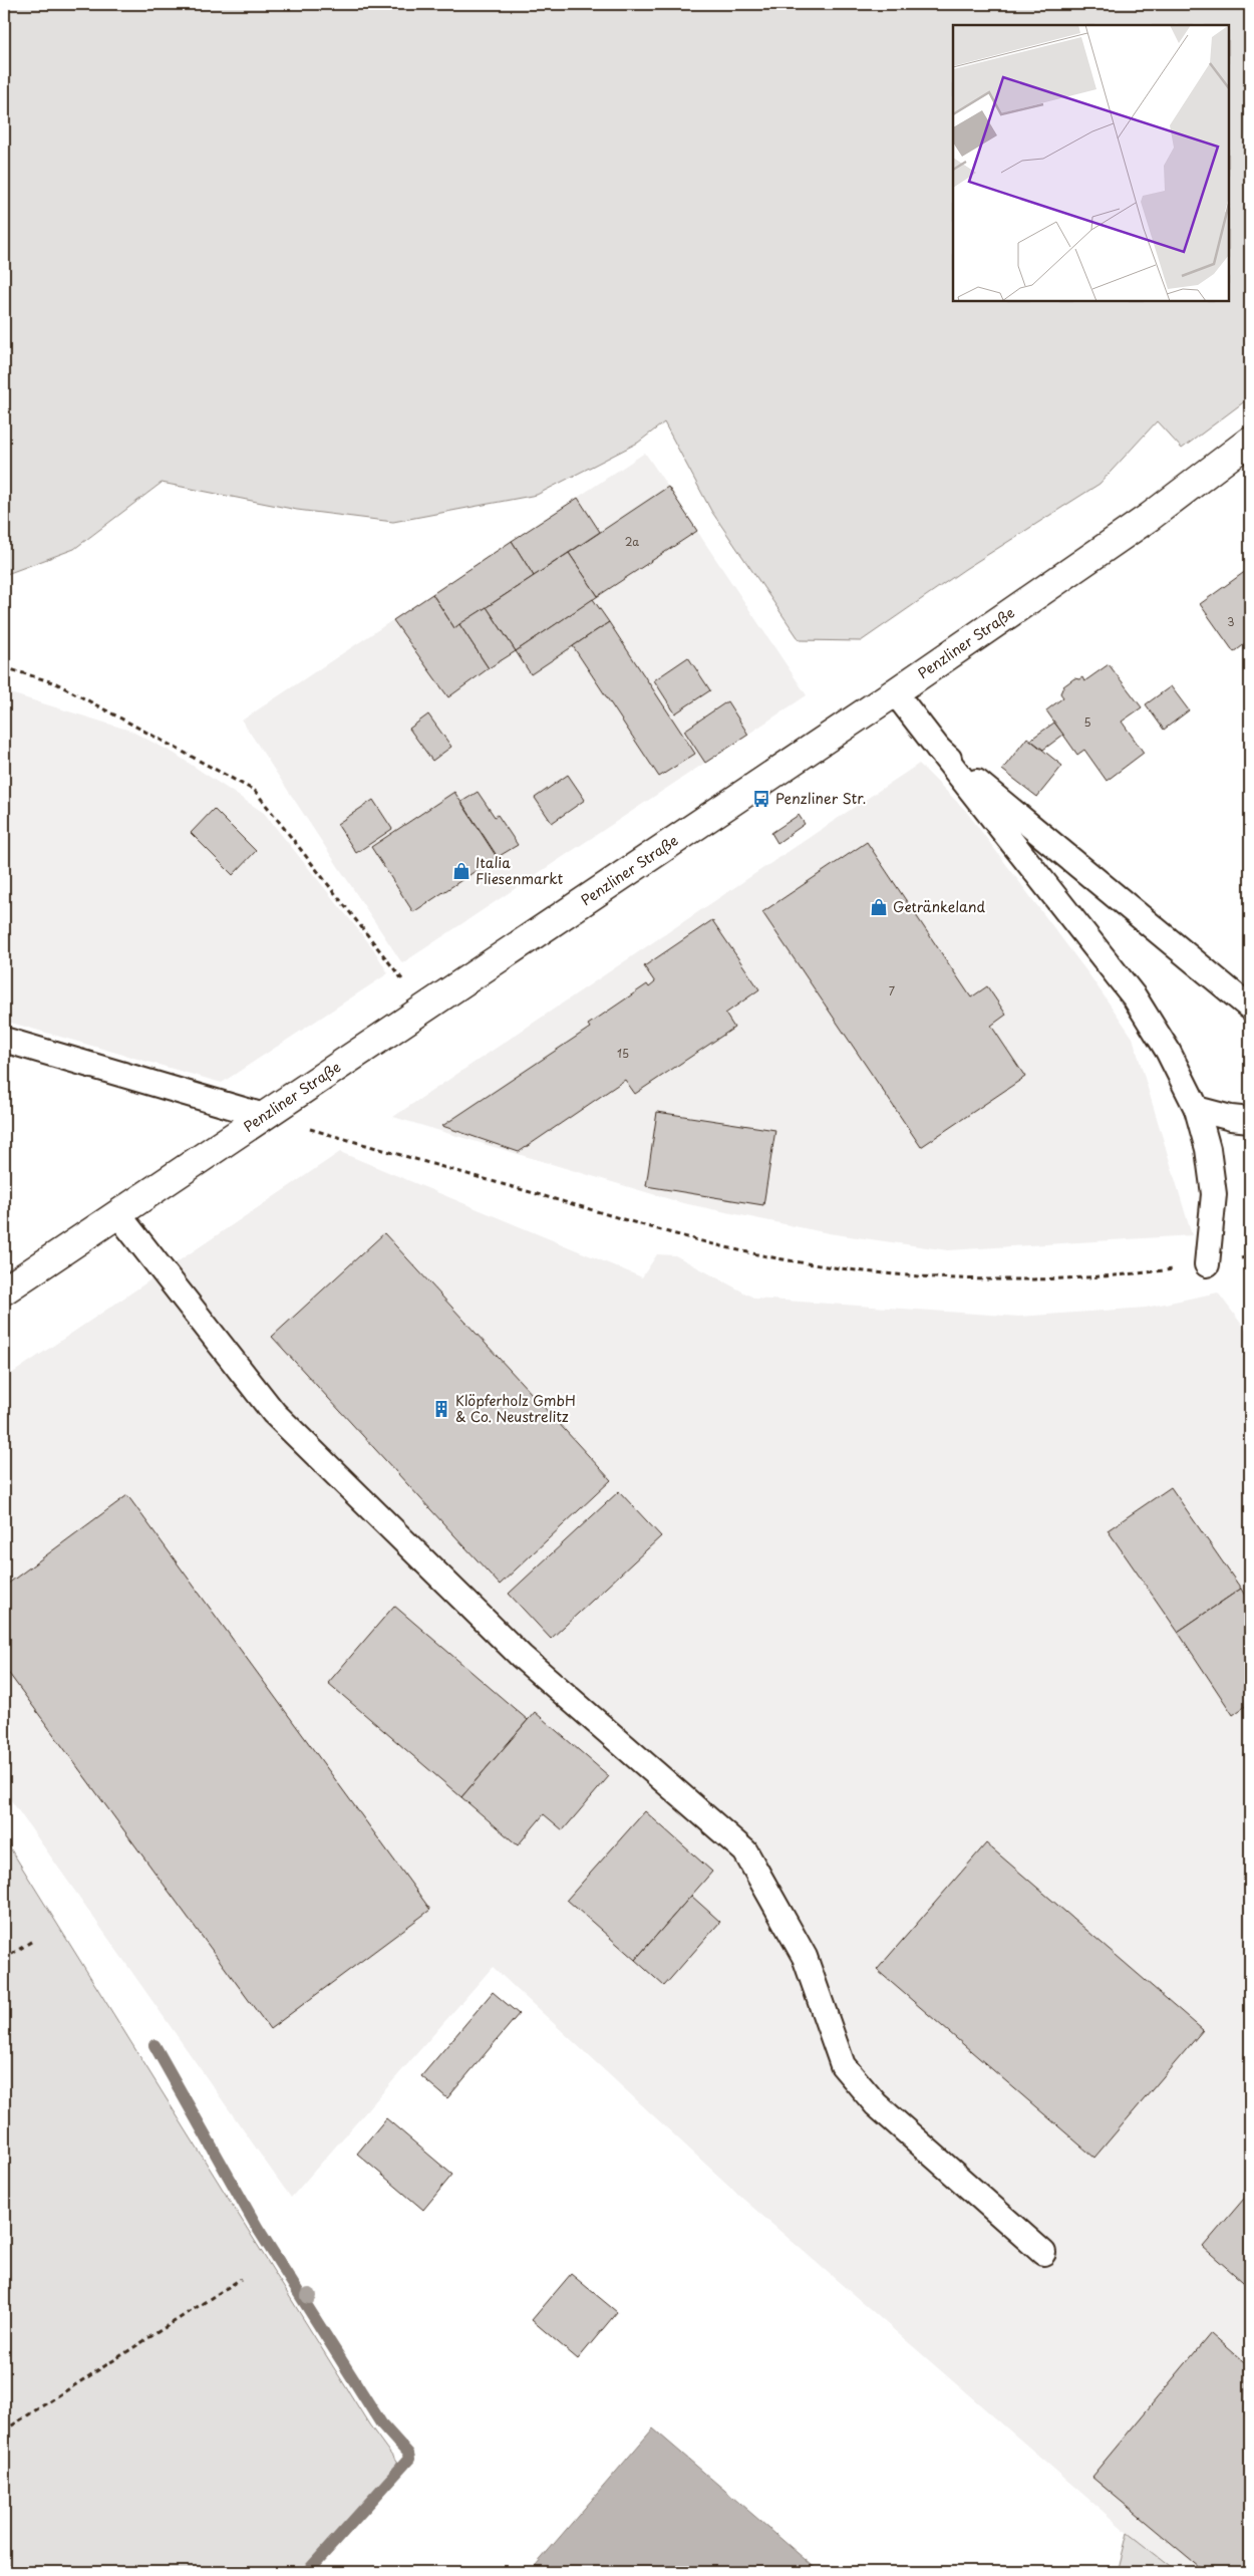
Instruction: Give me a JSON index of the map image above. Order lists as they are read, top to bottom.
{
  "streets": {
    "main road": ["Penzliner Straße"]
  },
  "places": {
    "bus stop": ["Penzliner Str."],
    "shop": ["Italia Fliesenmarkt", "Getränkeland"],
    "building": ["Klöpferholz GmbH & Co. Neustrelitz"]
  },
  "house_numbers": [
    "2a",
    "3",
    "5",
    "7",
    "15"
  ]
}
